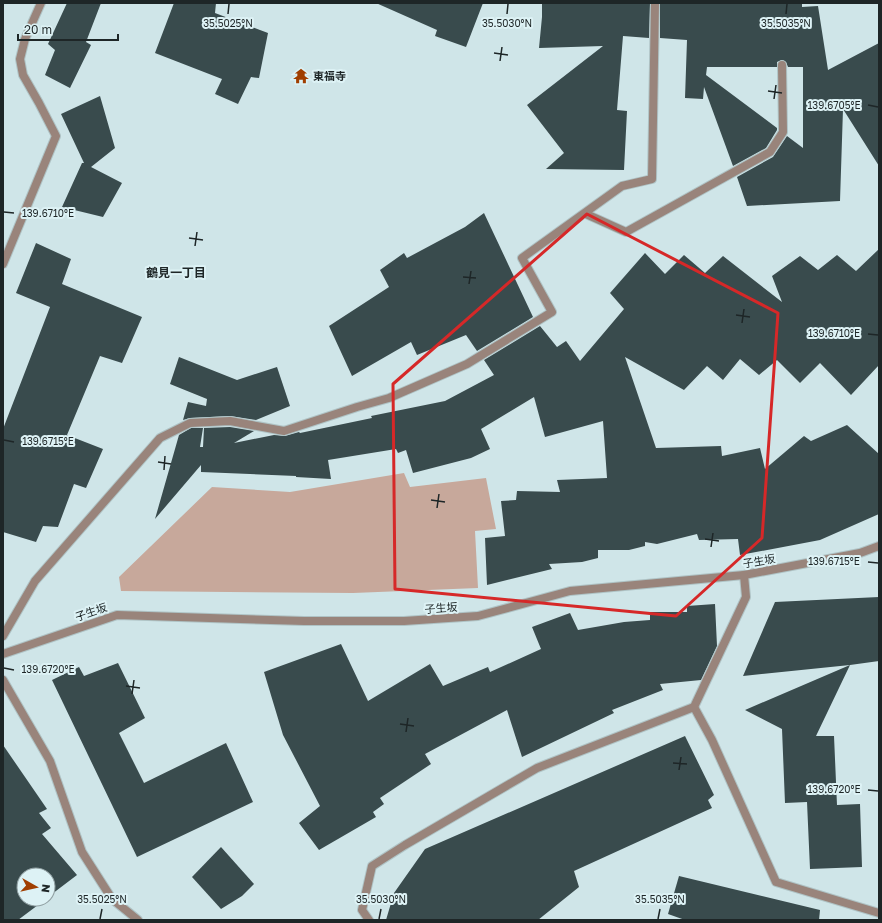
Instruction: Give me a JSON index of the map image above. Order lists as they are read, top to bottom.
{
  "streets": {
    "street": ["子生坂"]
  },
  "districts": ["鶴見一丁目"],
  "places": {
    "temple": ["東福寺"]
  },
  "scale_bar": "20 m",
  "north": "right",
  "coordinates": [
    "35.5025°N",
    "35.5030°N",
    "35.5035°N",
    "139.6705°E",
    "139.6710°E",
    "139.6715°E",
    "139.6720°E"
  ]
}
